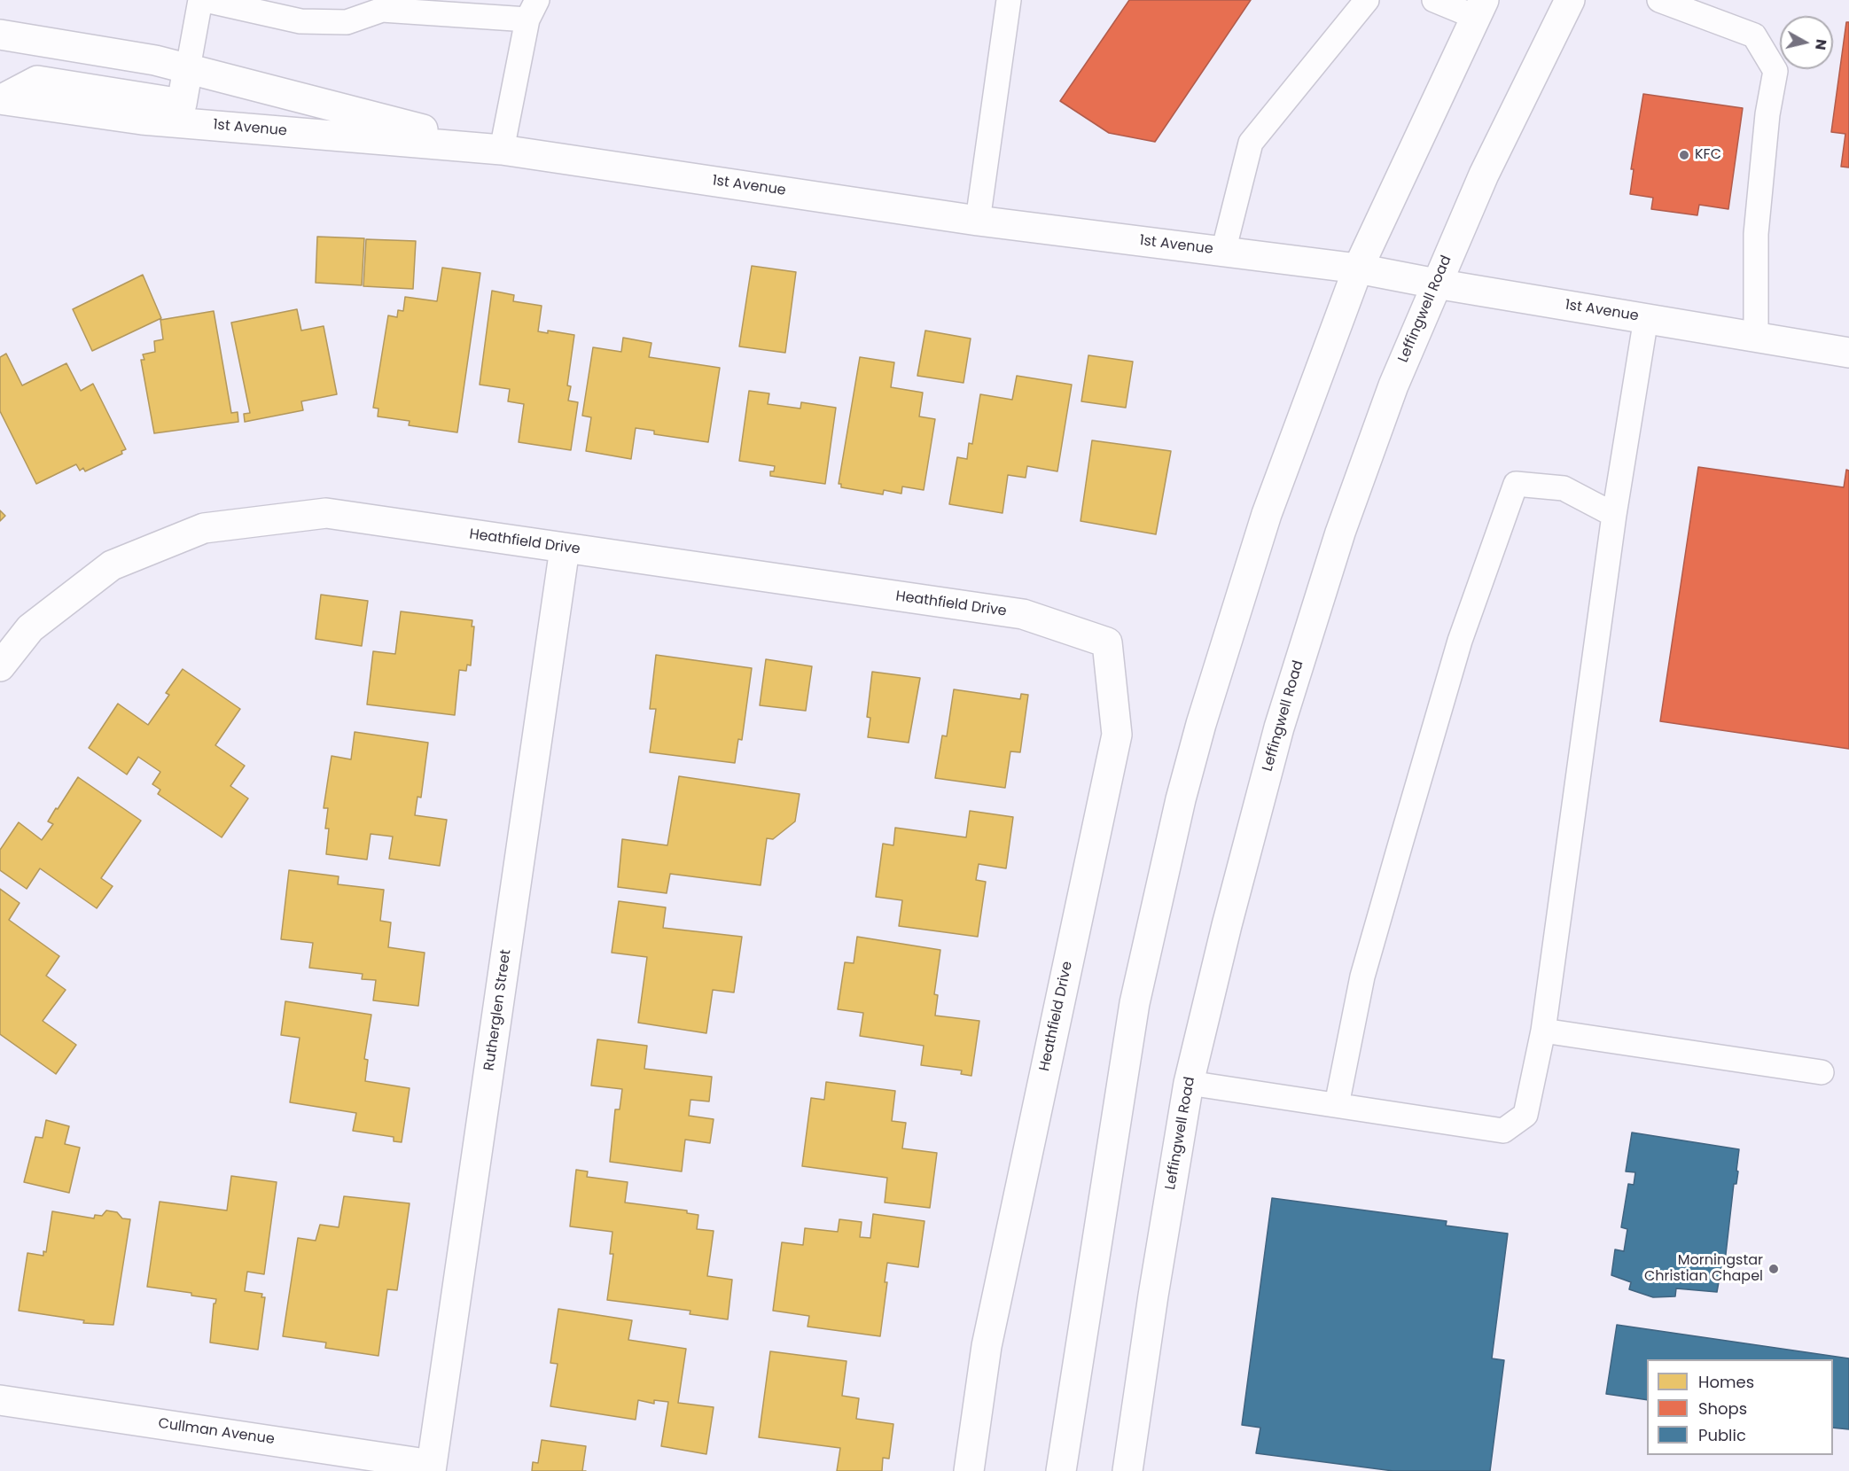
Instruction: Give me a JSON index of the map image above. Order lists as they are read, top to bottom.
{
  "streets": {
    "main road": [
      "1st Avenue",
      "Leffingwell Road",
      "Heathfield Drive",
      "Rutherglen Street",
      "Cullman Avenue"
    ]
  },
  "crossings": [
    ["1st Avenue", "Leffingwell Road"],
    ["Heathfield Drive", "Rutherglen Street"],
    ["Rutherglen Street", "Cullman Avenue"]
  ],
  "places": ["KFC", "Morningstar Christian Chapel"],
  "legend": ["Homes", "Shops", "Public"],
  "north": "right"
}
